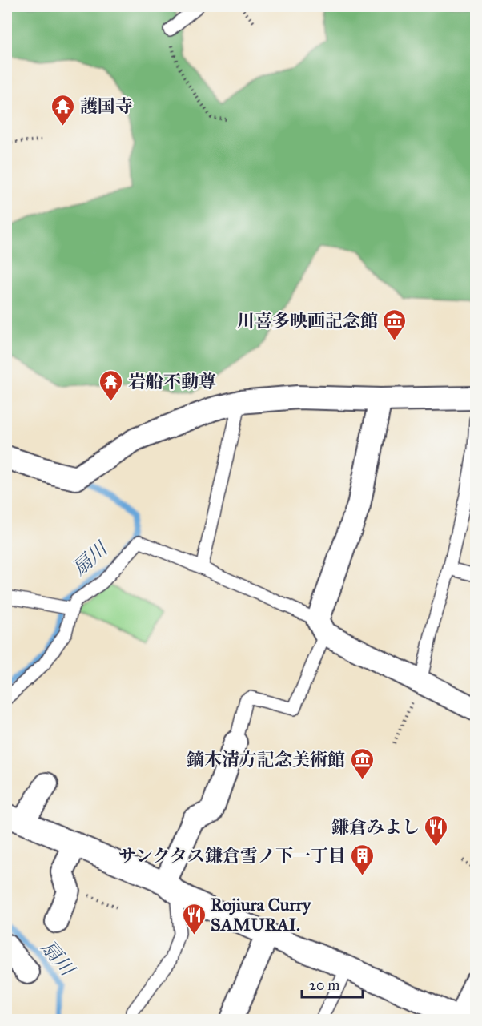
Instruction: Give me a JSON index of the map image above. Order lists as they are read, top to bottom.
{
  "water": ["扇川"],
  "places": {
    "temple": ["護国寺", "岩船不動尊"],
    "museum": ["川喜多映画記念館", "鏑木清方記念美術館"],
    "restaurant": ["鎌倉みよし", "Rojiura Curry SAMURAI."],
    "building": ["サンクタス鎌倉雪ノ下一丁目"]
  },
  "scale_bar": "20 m"
}
